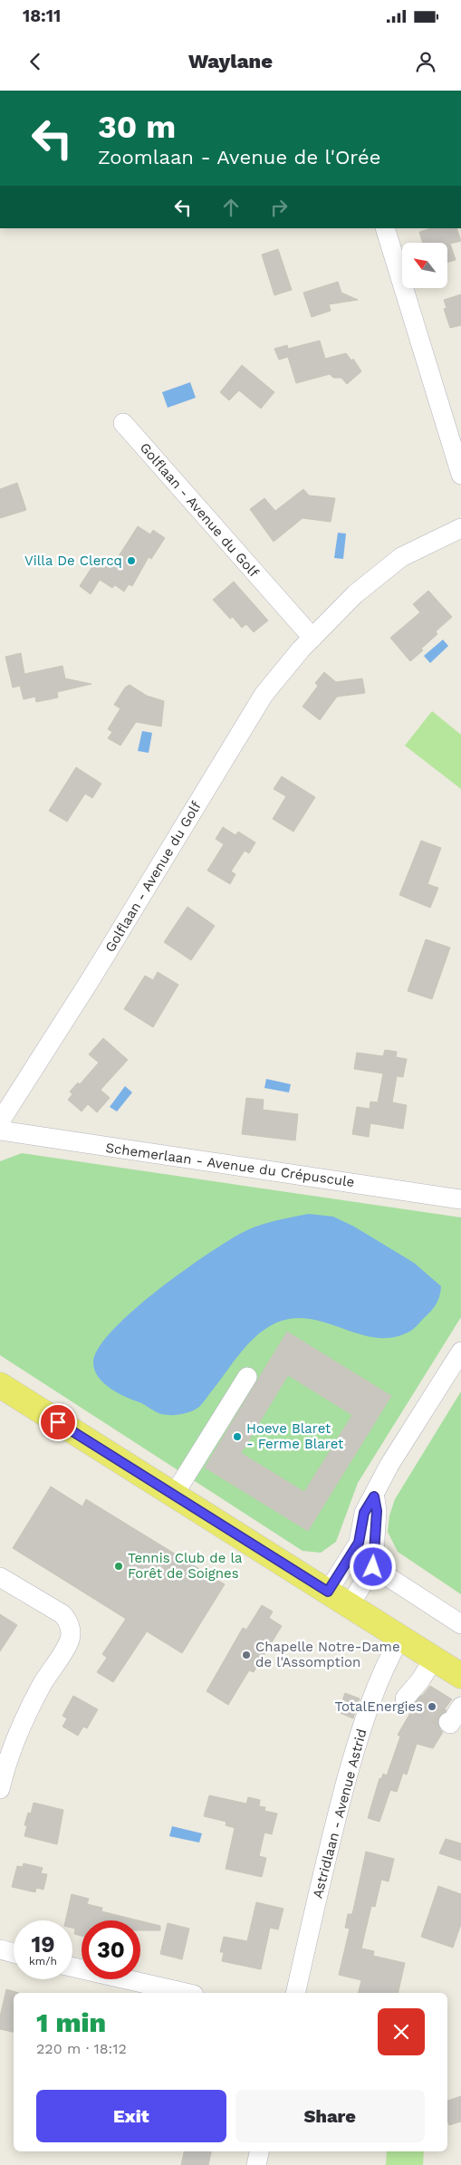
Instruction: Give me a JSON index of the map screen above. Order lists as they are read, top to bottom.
{
  "streets": {
    "street": ["Golflaan - Avenue du Golf", "Schemerlaan - Avenue du Crépuscule", "Astridlaan - Avenue Astrid"]
  },
  "places": [
    "Villa De Clercq",
    "Hoeve Blaret - Ferme Blaret",
    "Tennis Club de la Forêt de Soignes",
    "Chapelle Notre-Dame de l'Assomption",
    "TotalEnergies"
  ],
  "north": "top left",
  "page": {
    "status": "18:11",
    "header": "Waylane",
    "turn": ["30 m", "Zoomlaan - Avenue de l'Orée"],
    "speed": "19 km/h",
    "limit": "30",
    "heading": ["1 min", "220 m · 18:12"],
    "buttons": ["Exit", "Share"]
  }
}
